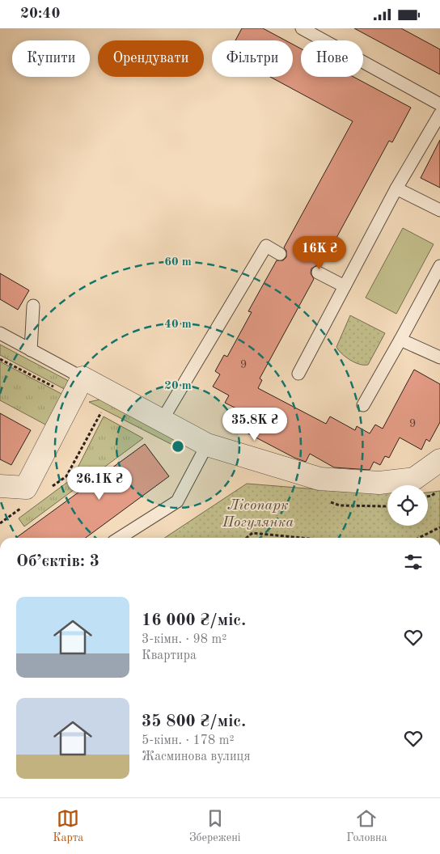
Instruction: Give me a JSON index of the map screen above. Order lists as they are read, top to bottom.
{
  "parks": ["Лісопарк Погулянка"],
  "house_numbers": ["9", "9"],
  "page": {
    "status": "20:40",
    "chip": [
      "Купити",
      "Орендувати",
      "Фільтри",
      "Нове"
    ],
    "price": ["16K ₴", "35.8K ₴", "26.1K ₴"],
    "heading": "Об’єктів: 3",
    "list": [
      {
        "name": "16 000 ₴/міс.",
        "note": "3-кімн. · 98 m² · Квартира"
      },
      {
        "name": "35 800 ₴/міс.",
        "note": "5-кімн. · 178 m² · Жасминова вулиця"
      }
    ],
    "tabs": ["Карта", "Збережені", "Головна"]
  },
  "rings": ["60 m", "40 m", "20 m"]
}
